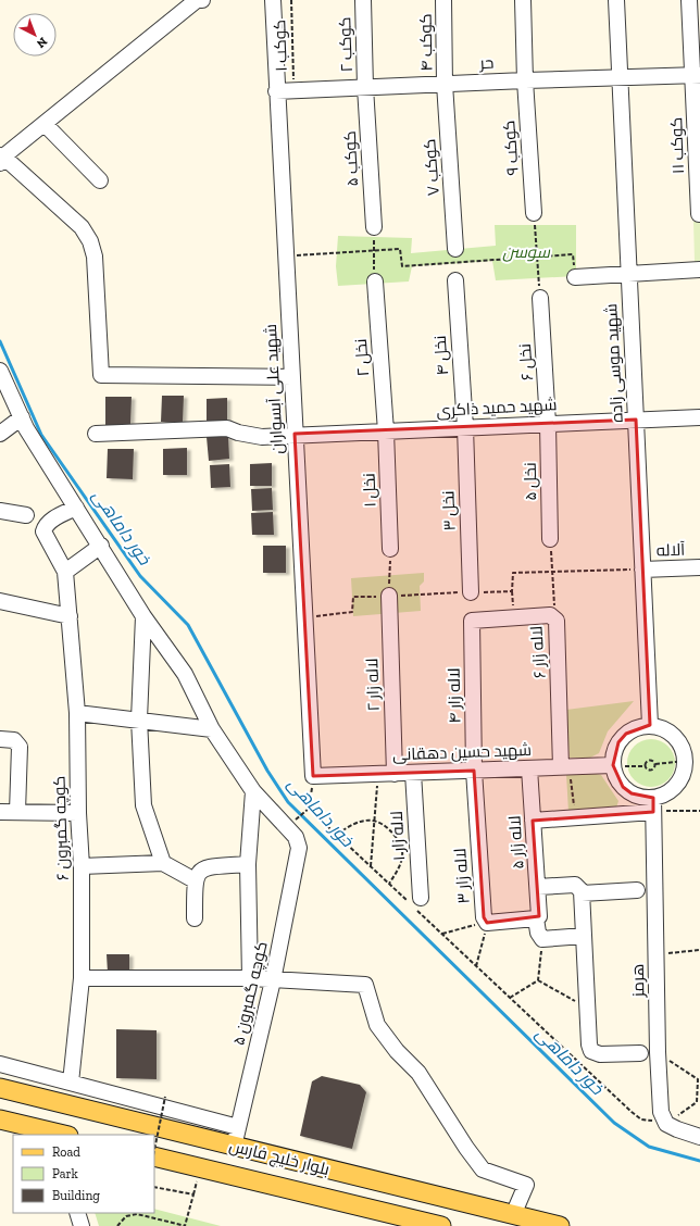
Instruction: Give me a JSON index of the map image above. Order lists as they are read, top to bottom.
{
  "streets": {
    "main road": ["بلوار خلیج فارس"],
    "street": [
      "کوکب ۴",
      "کوکب ۲",
      "حر",
      "کوکب ۱۱",
      "کوکب ۹",
      "کوکب ۵",
      "کوکب ۷",
      "نخل ۴",
      "نخل ۲",
      "نخل ۶",
      "شهید موسی زاده",
      "شهید علی آبسواران",
      "شهید حمید ذاکری",
      "نخل ۵",
      "نخل ۱",
      "نخل ۳",
      "آلاله",
      "لاله زار ۶",
      "لاله زار ۲",
      "لاله زار ۴",
      "شهید حسین دهقانی",
      "کوچه گمبرون ۶",
      "لاله زار ۱",
      "لاله زار ۵",
      "لاله زار ۳",
      "هرمز",
      "کوچه گمبرون ۵"
    ],
    "path": ["کوکب ۱"]
  },
  "crossings": [
    ["کوکب ۴", "حر"],
    ["کوکب ۴", "کوکب ۷"],
    ["کوکب ۲", "حر"],
    ["کوکب ۲", "کوکب ۵"],
    ["کوکب ۱", "حر"],
    ["حر", "کوکب ۱۱"],
    ["حر", "کوکب ۹"],
    ["حر", "کوکب ۵"],
    ["حر", "کوکب ۷"],
    ["حر", "شهید موسی زاده"],
    ["حر", "شهید علی آبسواران"],
    ["نخل ۴", "شهید حمید ذاکری"],
    ["نخل ۴", "نخل ۳"],
    ["نخل ۲", "شهید حمید ذاکری"],
    ["نخل ۲", "نخل ۱"],
    ["نخل ۶", "شهید حمید ذاکری"],
    ["نخل ۶", "نخل ۵"],
    ["شهید موسی زاده", "شهید حمید ذاکری"],
    ["شهید موسی زاده", "آلاله"],
    ["شهید علی آبسواران", "شهید حمید ذاکری"],
    ["شهید علی آبسواران", "شهید حسین دهقانی"],
    ["شهید حمید ذاکری", "نخل ۵"],
    ["شهید حمید ذاکری", "نخل ۱"],
    ["شهید حمید ذاکری", "نخل ۳"],
    ["لاله زار ۶", "لاله زار ۴"],
    ["لاله زار ۶", "شهید حسین دهقانی"],
    ["لاله زار ۲", "شهید حسین دهقانی"],
    ["لاله زار ۴", "شهید حسین دهقانی"],
    ["لاله زار ۴", "لاله زار ۳"],
    ["شهید حسین دهقانی", "لاله زار ۱"],
    ["شهید حسین دهقانی", "لاله زار ۵"],
    ["شهید حسین دهقانی", "لاله زار ۳"],
    ["لاله زار ۵", "لاله زار ۳"],
    ["کوچه گمبرون ۵", "بلوار خلیج فارس"]
  ],
  "water": ["خور داماهی"],
  "parks": ["سوسن"],
  "legend": ["Road", "Park", "Building"],
  "north": "bottom right"
}
